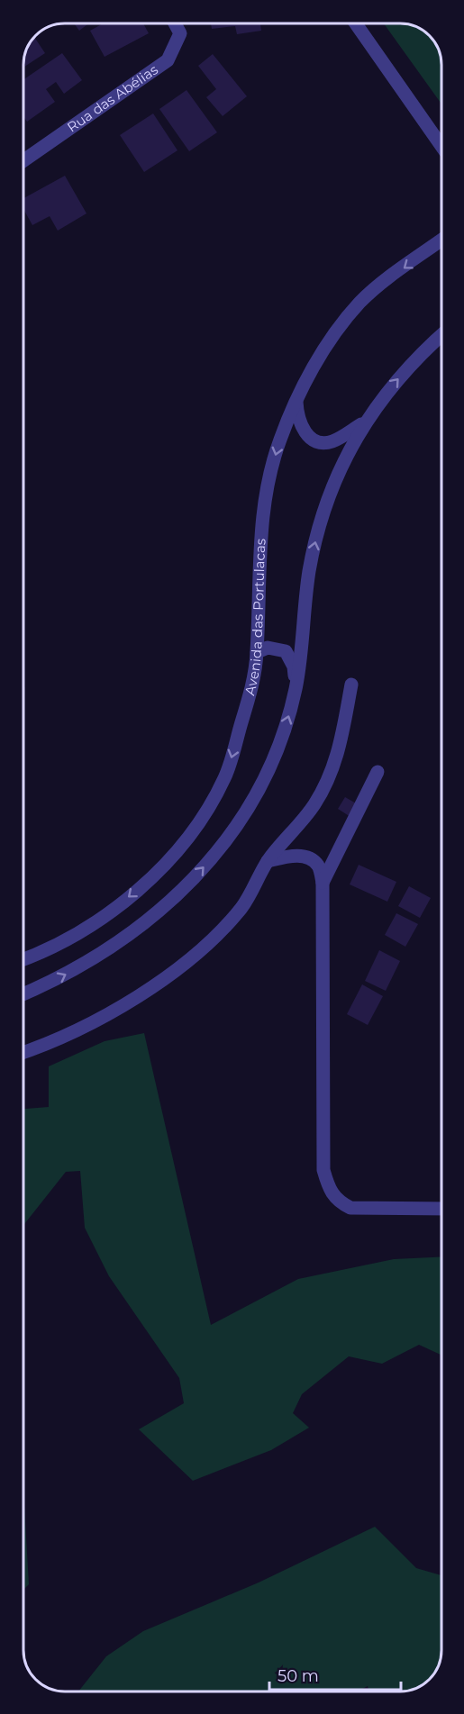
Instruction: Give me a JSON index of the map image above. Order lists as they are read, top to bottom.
{
  "streets": {
    "street": ["Rua das Abélias", "Avenida das Portulacas"]
  },
  "scale_bar": "50 m"
}
